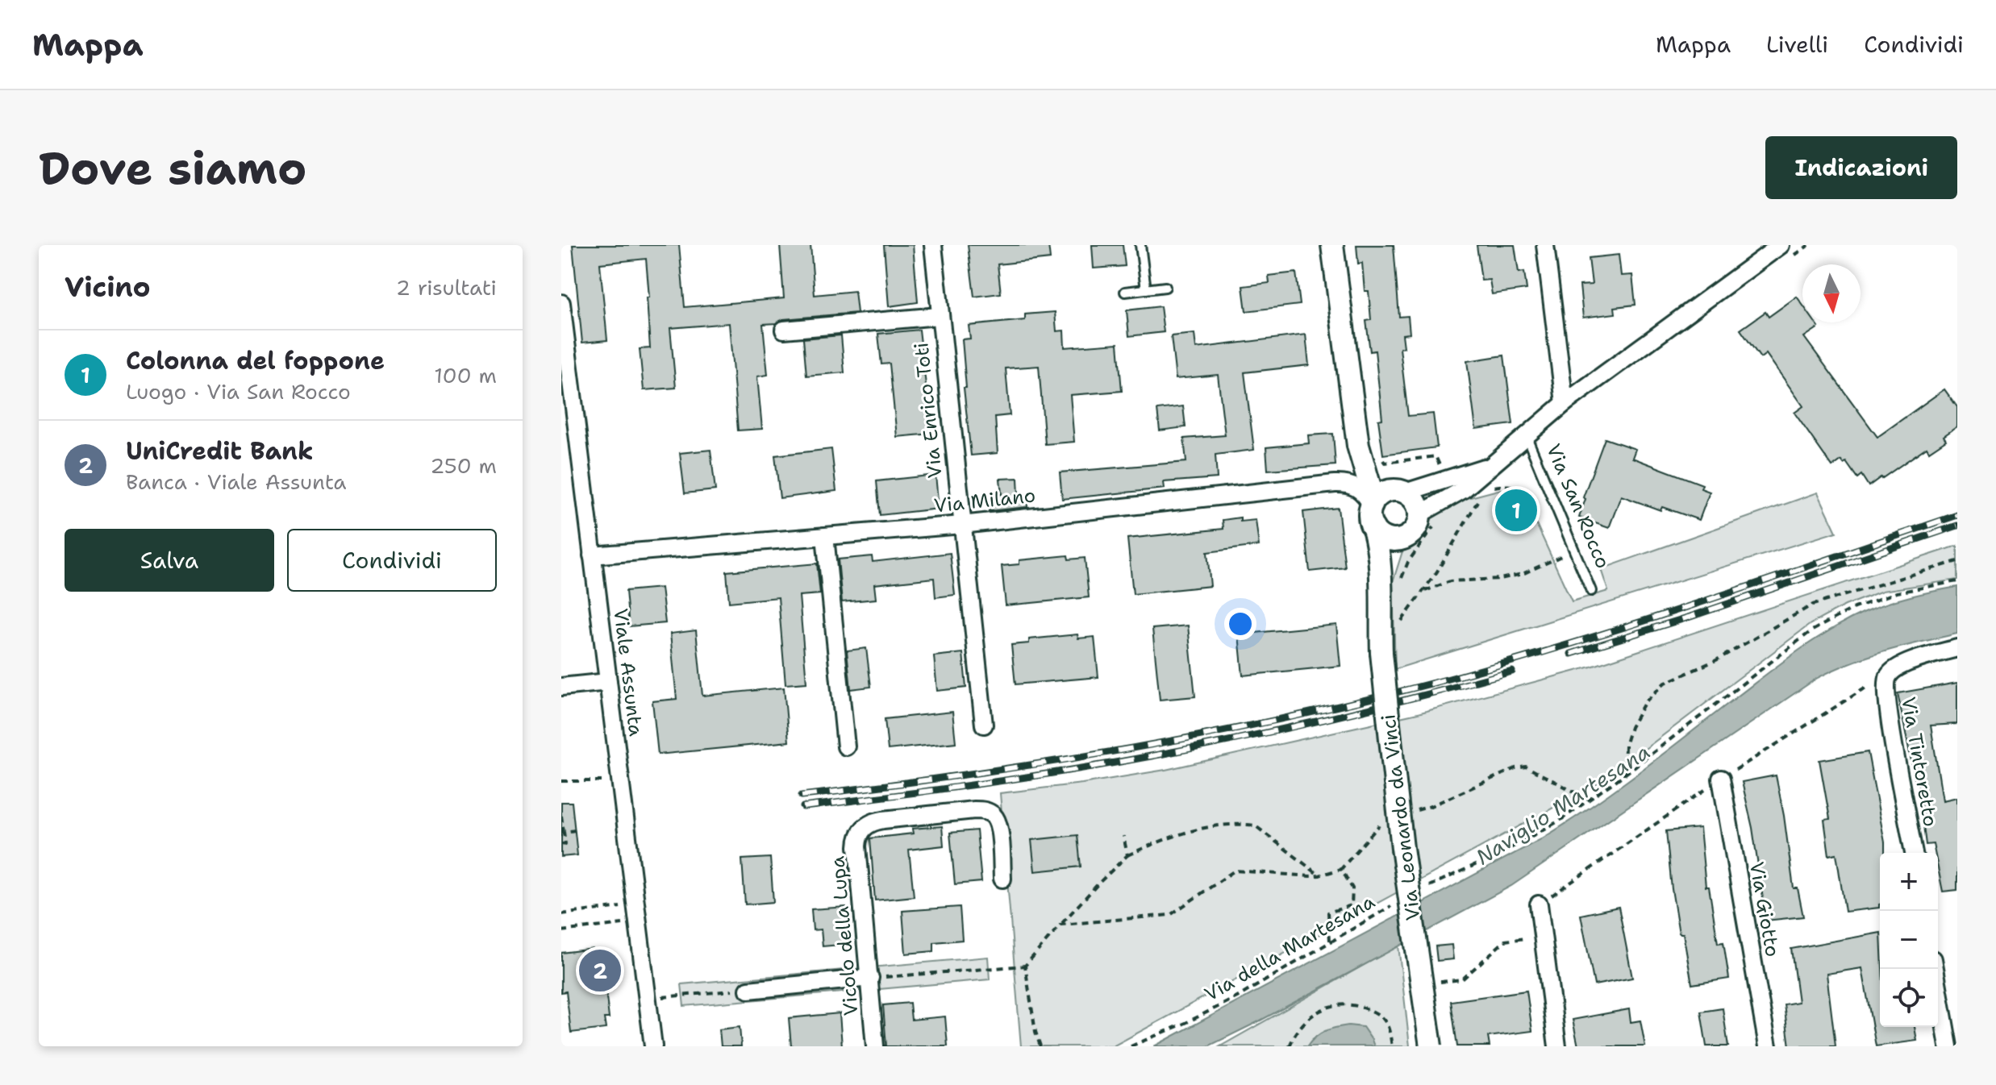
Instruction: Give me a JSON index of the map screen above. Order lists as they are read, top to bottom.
{
  "streets": {
    "street": [
      "Via Enrico Toti",
      "Via Milano",
      "Via San Rocco",
      "Viale Assunta",
      "Via Tintoretto",
      "Via Leonardo da Vinci",
      "Via Giotto",
      "Vicolo della Lupa"
    ],
    "path": ["Via della Martesana"]
  },
  "crossings": [
    ["Via Enrico Toti", "Via Milano"],
    ["Via Milano", "Via San Rocco"],
    ["Via Milano", "Viale Assunta"],
    ["Via Milano", "Via Leonardo da Vinci"],
    ["Via San Rocco", "Via Leonardo da Vinci"]
  ],
  "water": ["Naviglio Martesana"],
  "north": "bottom",
  "page": {
    "header": "Mappa",
    "nav": ["Mappa", "Livelli", "Condividi"],
    "buttons": [
      "Indicazioni",
      ["Salva", "Condividi"]
    ],
    "title": "Dove siamo",
    "heading": ["Vicino", "2 risultati"],
    "list": [
      {
        "mark": "1",
        "name": "Colonna del foppone",
        "note": "Luogo · Via San Rocco",
        "value": "100 m"
      },
      {
        "mark": "2",
        "name": "UniCredit Bank",
        "note": "Banca · Viale Assunta",
        "value": "250 m"
      }
    ],
    "pins": ["1", "2"],
    "map_buttons": ["+", "−"]
  }
}
